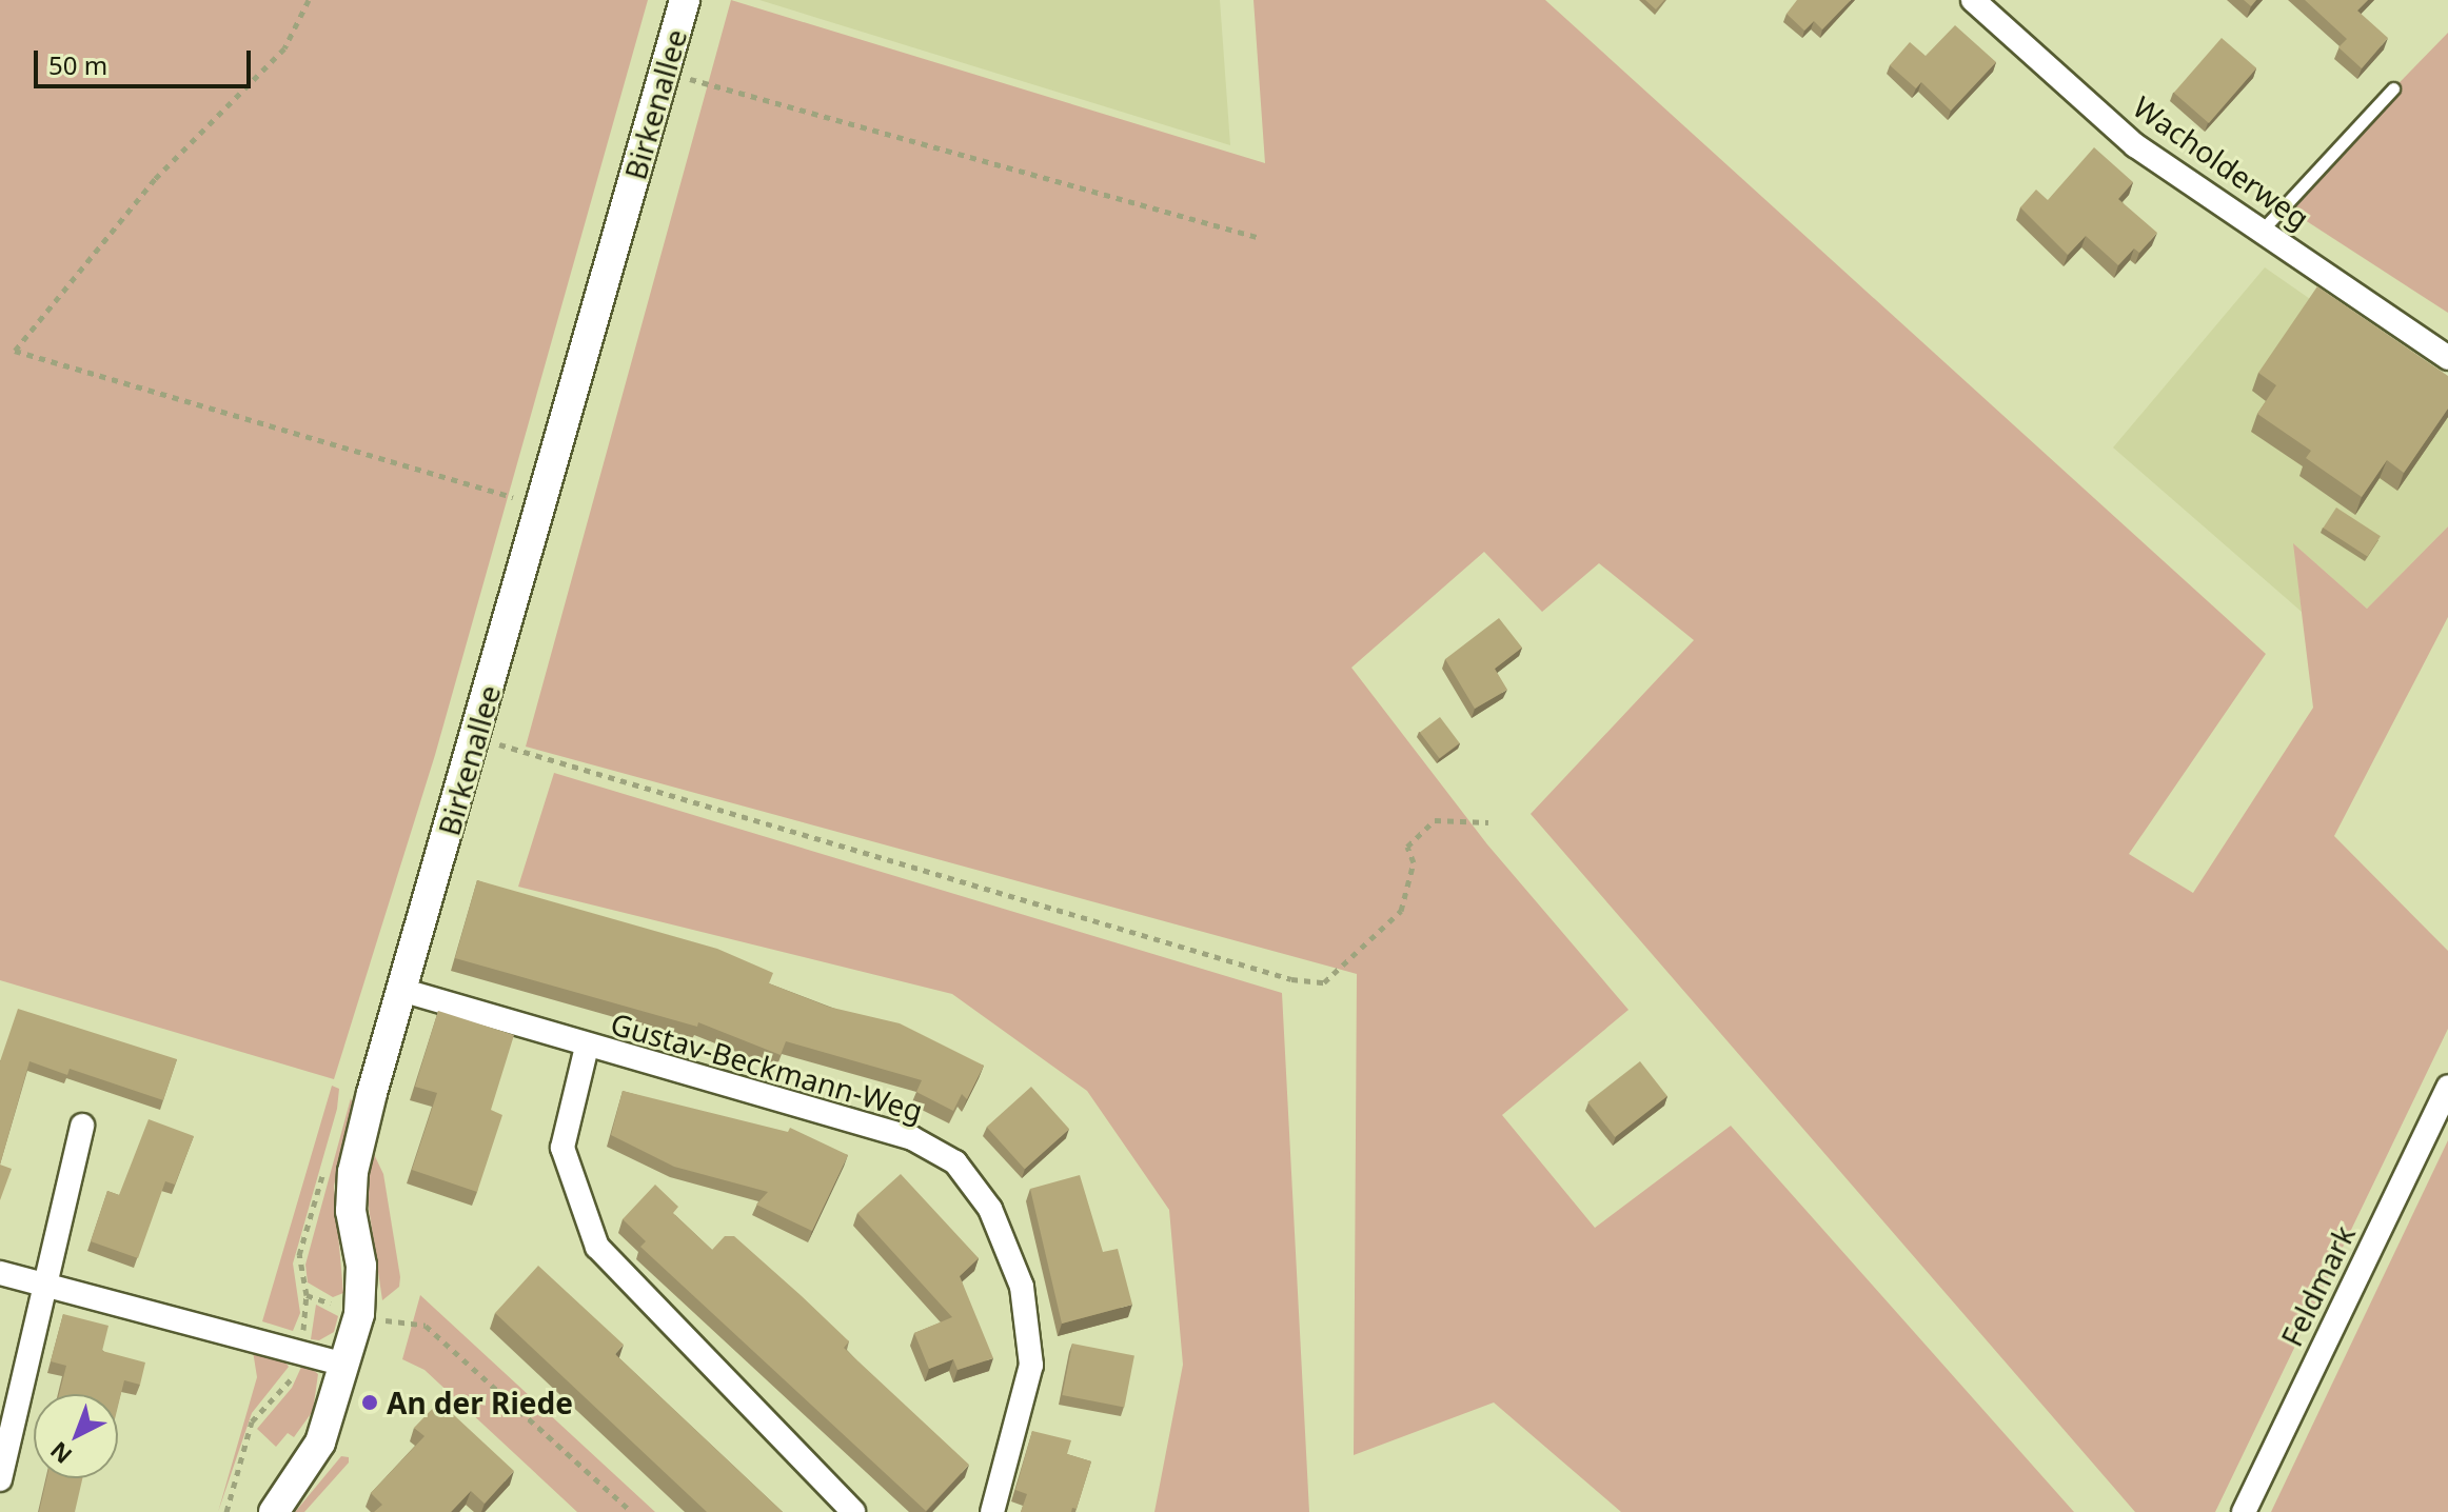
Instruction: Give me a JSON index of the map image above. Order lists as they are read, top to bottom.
{
  "streets": {
    "street": [
      "Birkenallee",
      "Wacholderweg",
      "Gustav-Beckmann-Weg",
      "Feldmark"
    ]
  },
  "crossings": [
    ["Birkenallee", "Gustav-Beckmann-Weg"]
  ],
  "places": ["An der Riede"],
  "scale_bar": "50 m",
  "north": "bottom left"
}
